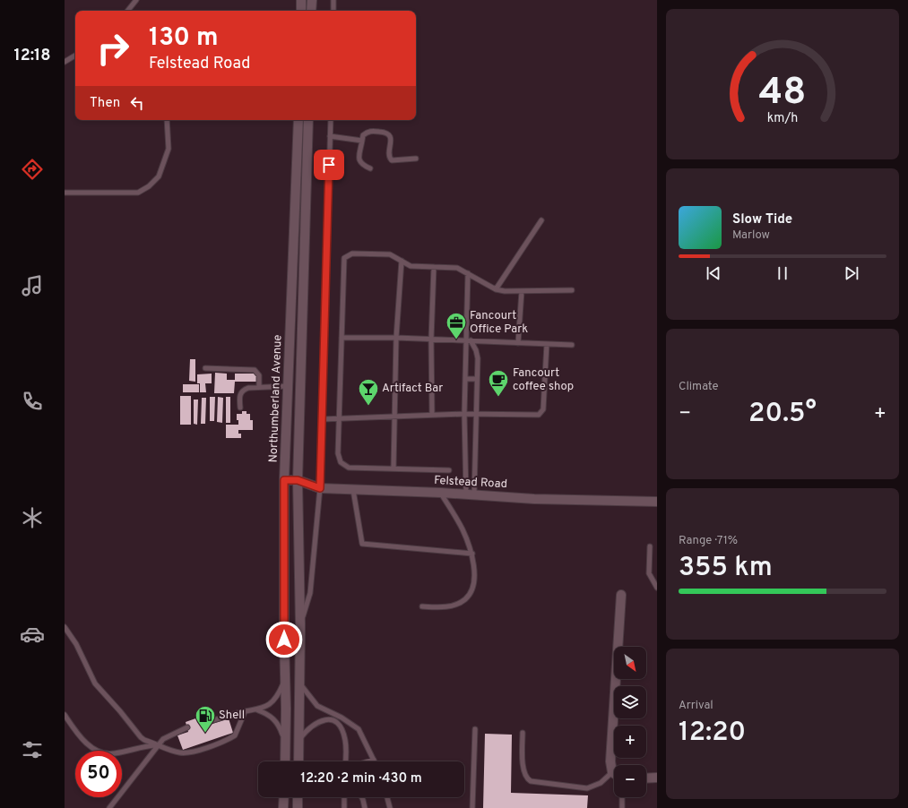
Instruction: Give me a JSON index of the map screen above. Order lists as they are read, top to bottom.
{
  "streets": {
    "main road": ["Northumberland Avenue", "Felstead Road"]
  },
  "crossings": [
    ["Northumberland Avenue", "Felstead Road"]
  ],
  "places": {
    "office": ["Fancourt Office Park"],
    "cafe": ["Fancourt coffee shop"],
    "bar": ["Artifact Bar"],
    "fuel station": ["Shell"]
  },
  "north": "bottom right",
  "page": {
    "tabs": "12:18",
    "turn": ["130 m", "Felstead Road"],
    "then": "Then",
    "song": ["Slow Tide", "Marlow"],
    "tile": [
      "Climate",
      ["Range · 71%", "355 km"],
      ["Arrival", "12:20"]
    ],
    "heat": ["−", "20.5°", "+"],
    "map_buttons": ["+", "−"],
    "limit": "50",
    "trip": "12:20 · 2 min · 430 m",
    "gauge": ["48", "km/h"]
  }
}
